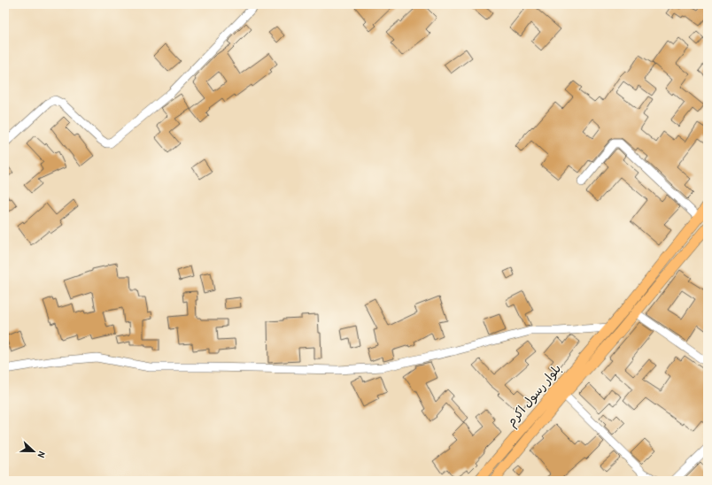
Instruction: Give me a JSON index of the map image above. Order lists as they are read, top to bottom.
{
  "streets": {
    "main road": ["بلوار رسول اکرم"]
  },
  "north": "right"
}
